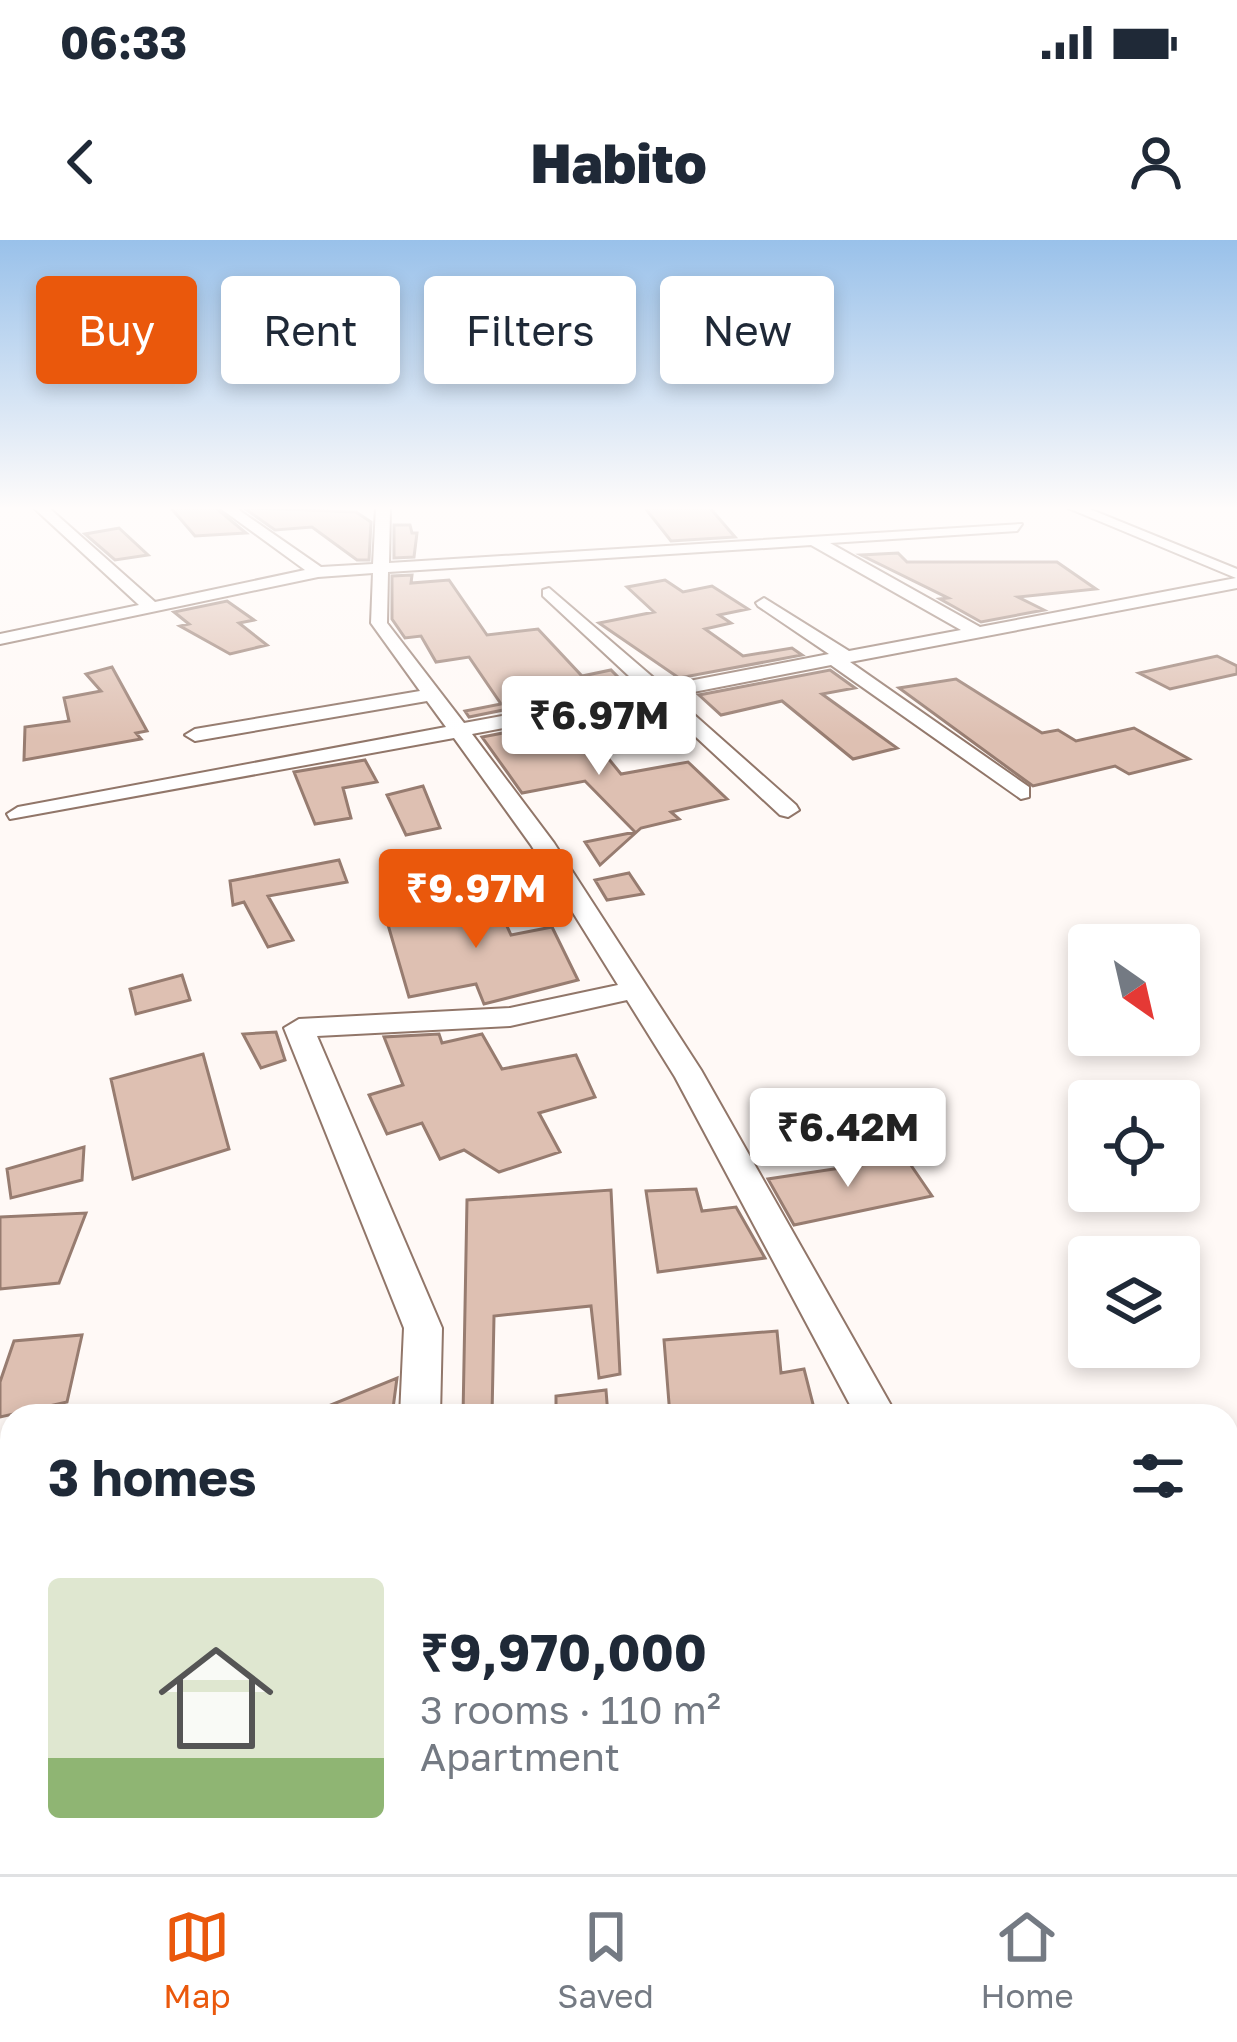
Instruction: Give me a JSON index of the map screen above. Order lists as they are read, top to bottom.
{
  "north": "bottom right",
  "page": {
    "status": "06:33",
    "header": "Habito",
    "chip": [
      "Buy",
      "Rent",
      "Filters",
      "New"
    ],
    "price": ["₹6.97M", "₹9.97M", "₹6.42M"],
    "heading": "3 homes",
    "list": [
      {
        "name": "₹9,970,000",
        "note": "3 rooms · 110 m² · Apartment"
      }
    ],
    "tabs": ["Map", "Saved", "Home"]
  }
}
